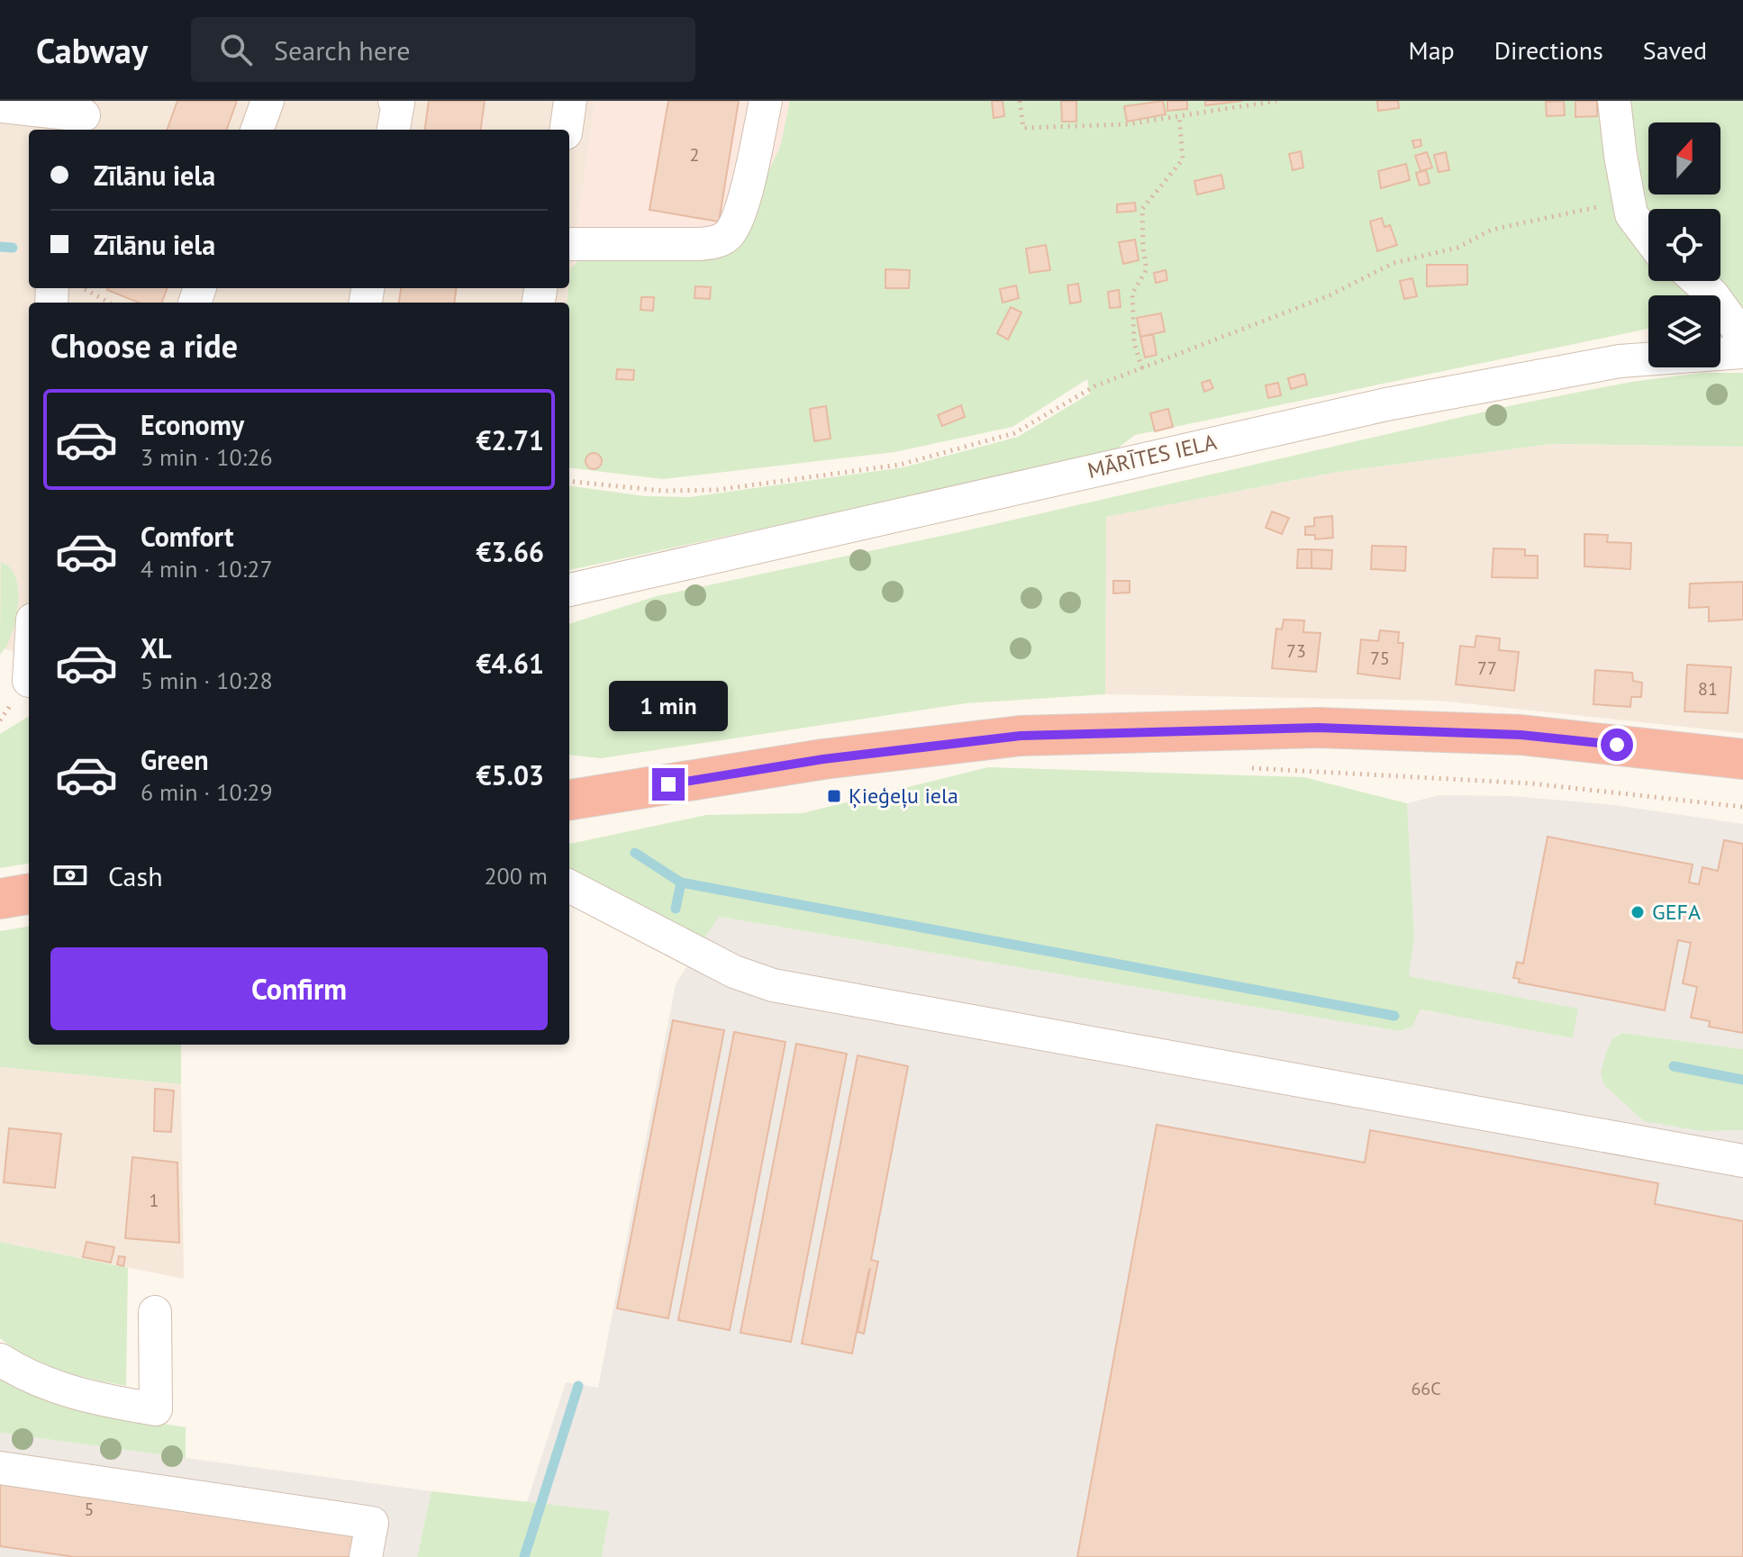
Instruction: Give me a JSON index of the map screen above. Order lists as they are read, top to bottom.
{
  "streets": {
    "street": ["MĀRĪTES IELA"]
  },
  "places": {
    "transit": ["Ķieģeļu iela"],
    "other": ["GEFA"]
  },
  "house_numbers": [
    "2",
    "73",
    "75",
    "77",
    "81",
    "1",
    "66C",
    "5"
  ],
  "north": "top",
  "page": {
    "header": "Cabway",
    "search": "Search here",
    "nav": ["Map", "Directions", "Saved"],
    "banner": ["Zīlānu iela", "Zīlānu iela"],
    "heading": "Choose a ride",
    "list": [
      {
        "name": "Economy",
        "note": "3 min · 10:26",
        "value": "€2.71"
      },
      {
        "name": "Comfort",
        "note": "4 min · 10:27",
        "value": "€3.66"
      },
      {
        "name": "XL",
        "note": "5 min · 10:28",
        "value": "€4.61"
      },
      {
        "name": "Green",
        "note": "6 min · 10:29",
        "value": "€5.03"
      }
    ],
    "bubble": "1 min",
    "pay": ["Cash", "200 m"],
    "buttons": "Confirm"
  }
}
